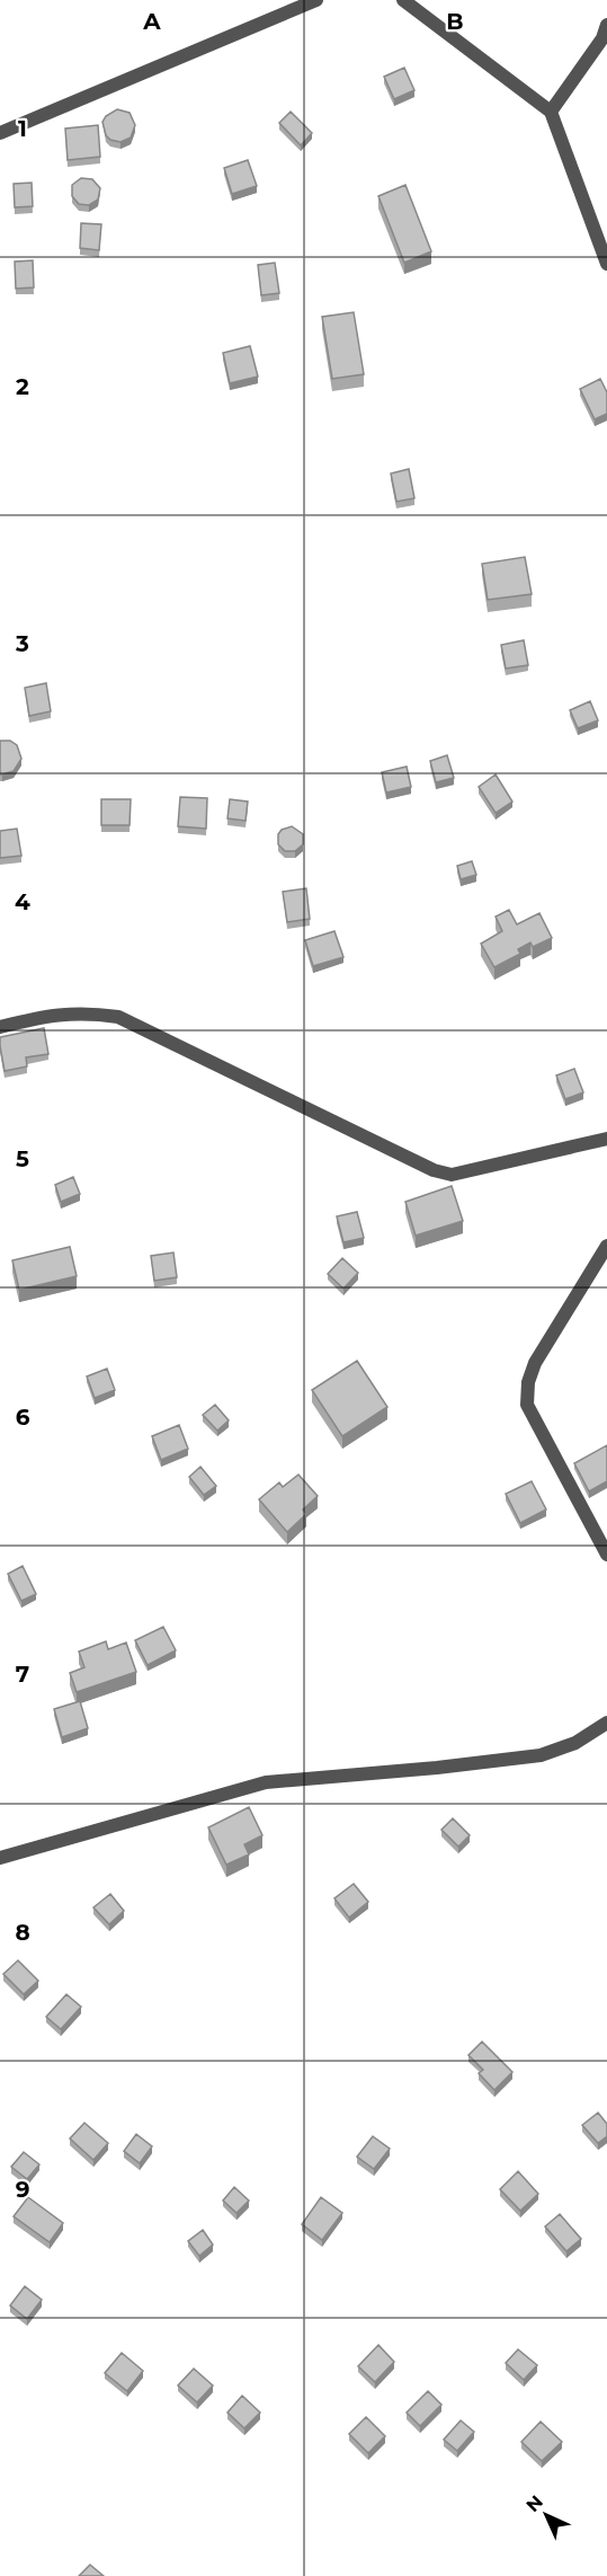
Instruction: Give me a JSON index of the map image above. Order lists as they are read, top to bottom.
{
  "north": "top left",
  "grid": {
    "columns": ["A", "B"],
    "rows": [
      "1",
      "2",
      "3",
      "4",
      "5",
      "6",
      "7",
      "8",
      "9"
    ]
  }
}
